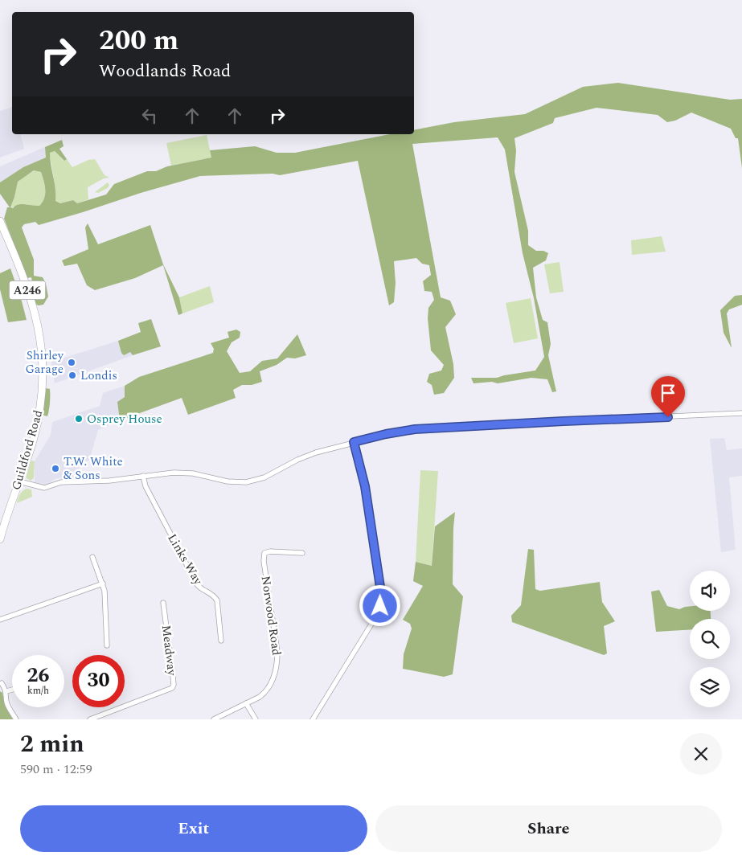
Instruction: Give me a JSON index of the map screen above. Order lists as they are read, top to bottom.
{
  "streets": {
    "main road": ["A246", "Guildford Road"],
    "street": ["Links Way", "Norwood Road", "Meadway"]
  },
  "places": [
    "Shirley Garage",
    "Londis",
    "Osprey House",
    "T.W. White & Sons"
  ],
  "page": {
    "turn": ["200 m", "Woodlands Road"],
    "speed": "26 km/h",
    "limit": "30",
    "heading": ["2 min", "590 m · 12:59"],
    "buttons": ["Exit", "Share"]
  }
}
